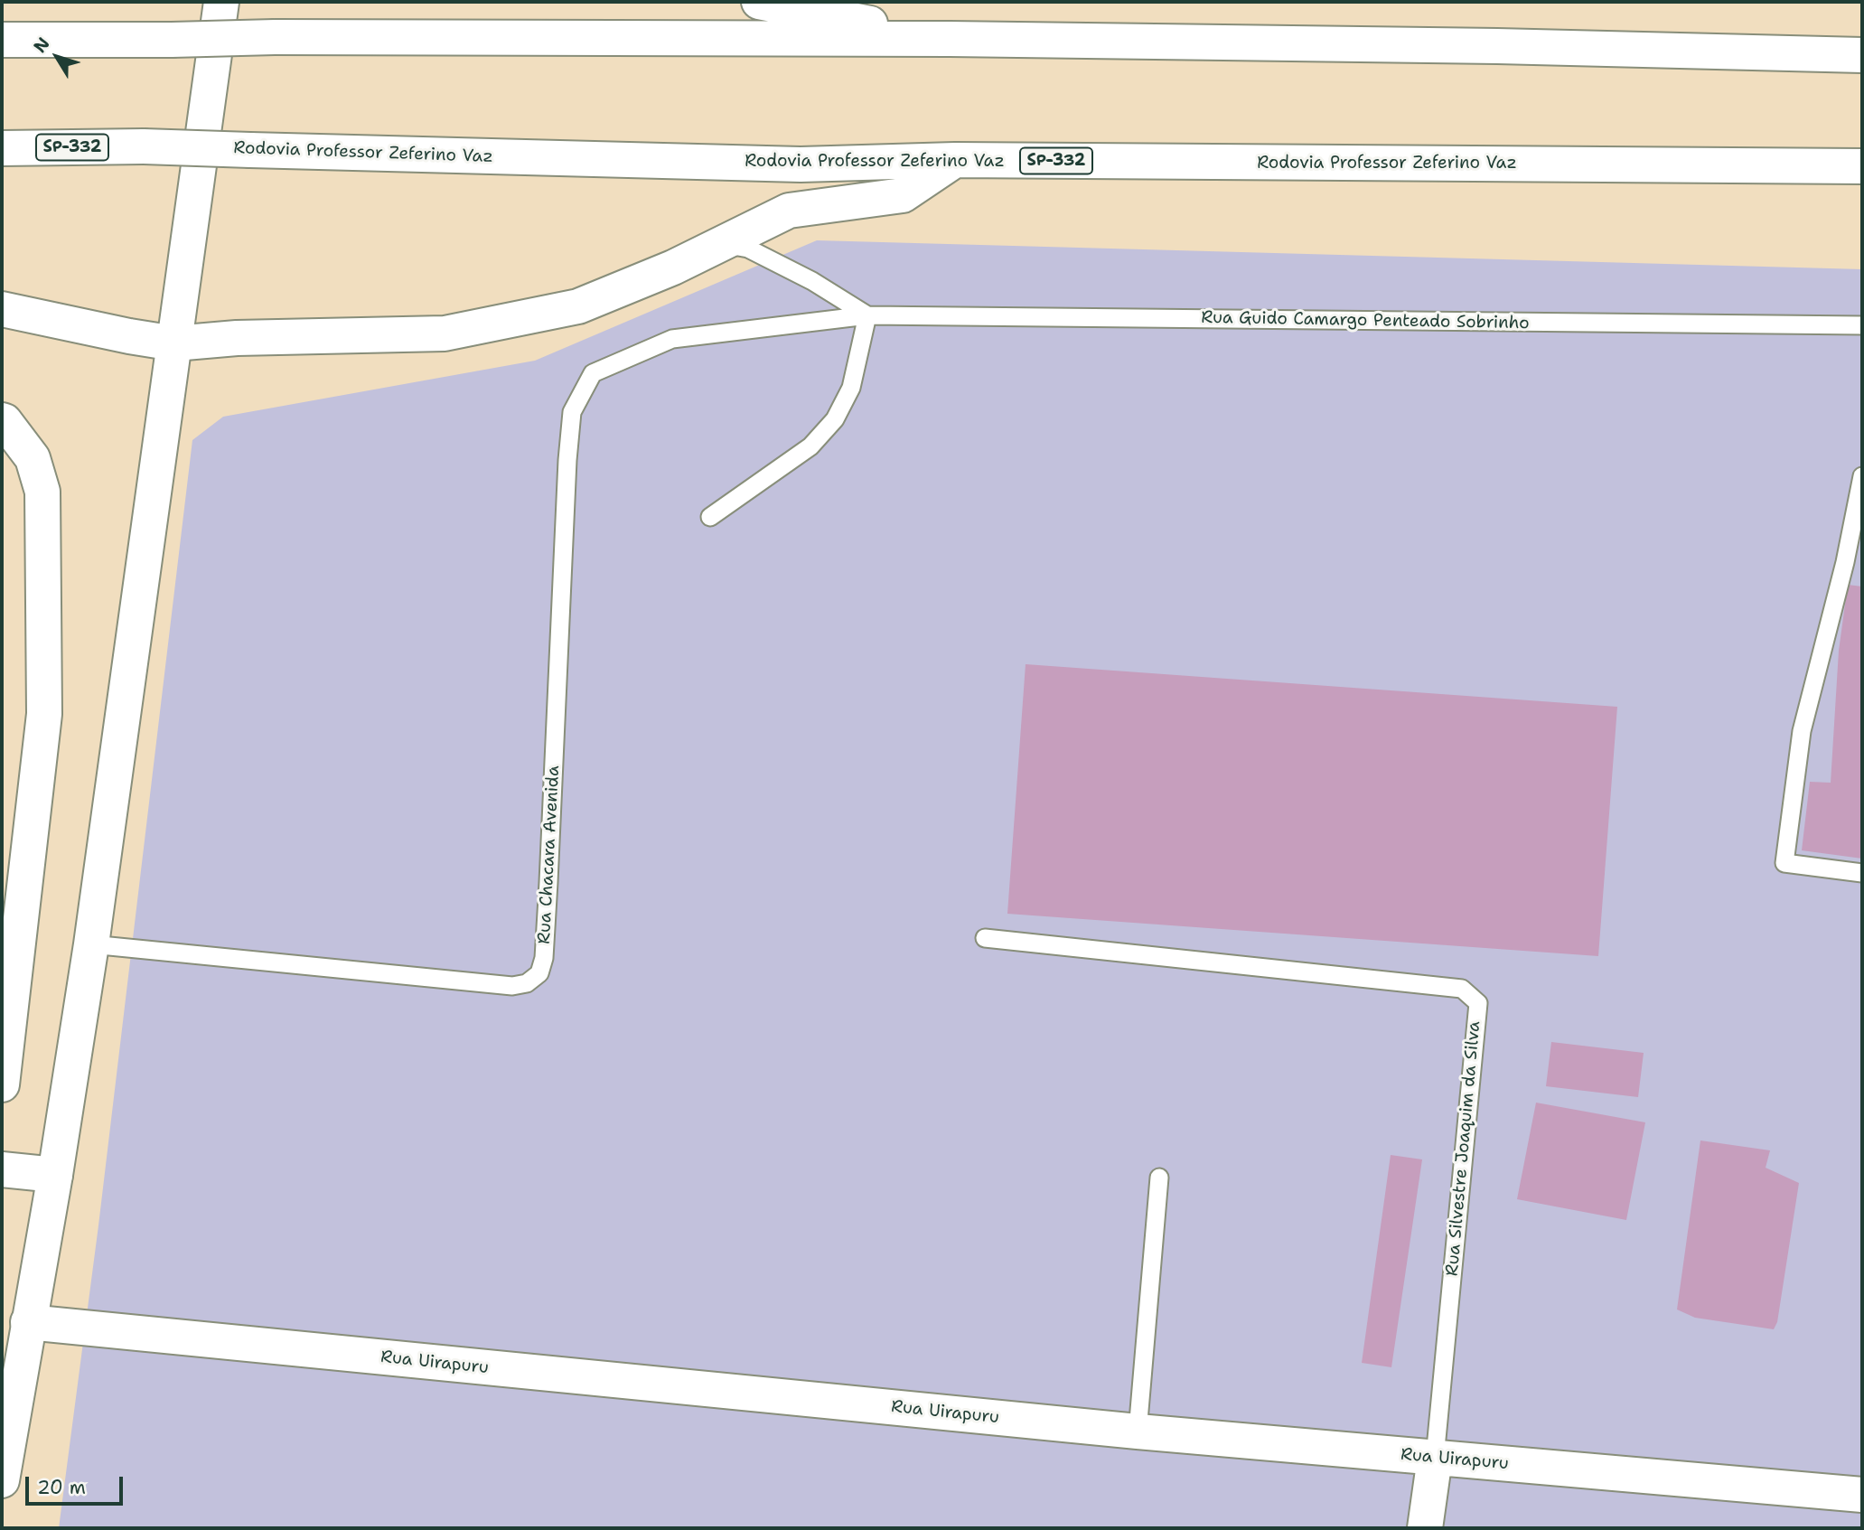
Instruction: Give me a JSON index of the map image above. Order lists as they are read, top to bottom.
{
  "streets": {
    "main road": [
      "SP-332",
      "Rodovia Professor Zeferino Vaz",
      "Rua Silvestre Joaquim da Silva",
      "Rua Uirapuru"
    ],
    "lane": ["Rua Guido Camargo Penteado Sobrinho", "Rua Chacara Avenida"]
  },
  "crossings": [
    ["Rua Guido Camargo Penteado Sobrinho", "Rua Chacara Avenida"],
    ["Rua Silvestre Joaquim da Silva", "Rua Uirapuru"]
  ],
  "scale_bar": "20 m",
  "north": "top left"
}
